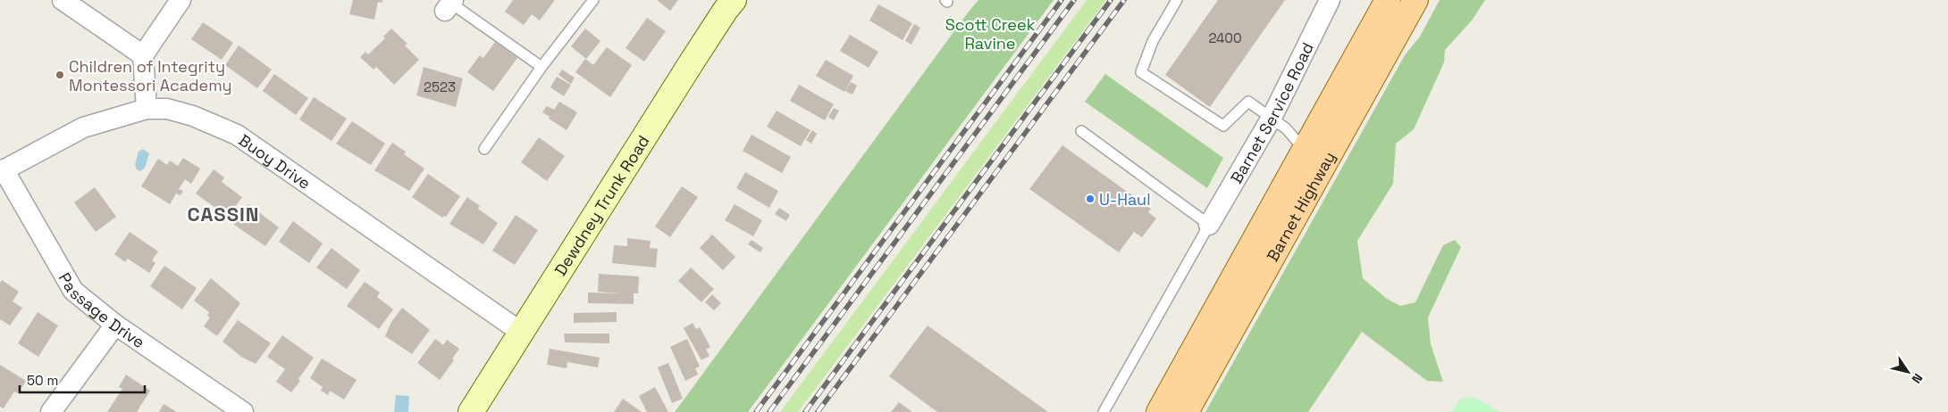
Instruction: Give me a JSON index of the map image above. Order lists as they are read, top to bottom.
{
  "streets": {
    "main road": ["Dewdney Trunk Road", "Barnet Highway"],
    "street": ["Barnet Service Road", "Buoy Drive", "Passage Drive"]
  },
  "crossings": [
    ["Buoy Drive", "Dewdney Trunk Road"],
    ["Buoy Drive", "Passage Drive"]
  ],
  "districts": ["CASSIN"],
  "parks": ["Scott Creek Ravine"],
  "places": ["Children of Integrity Montessori Academy", "U-Haul"],
  "house_numbers": ["2400", "2523"],
  "scale_bar": "50 m",
  "north": "bottom right"
}
